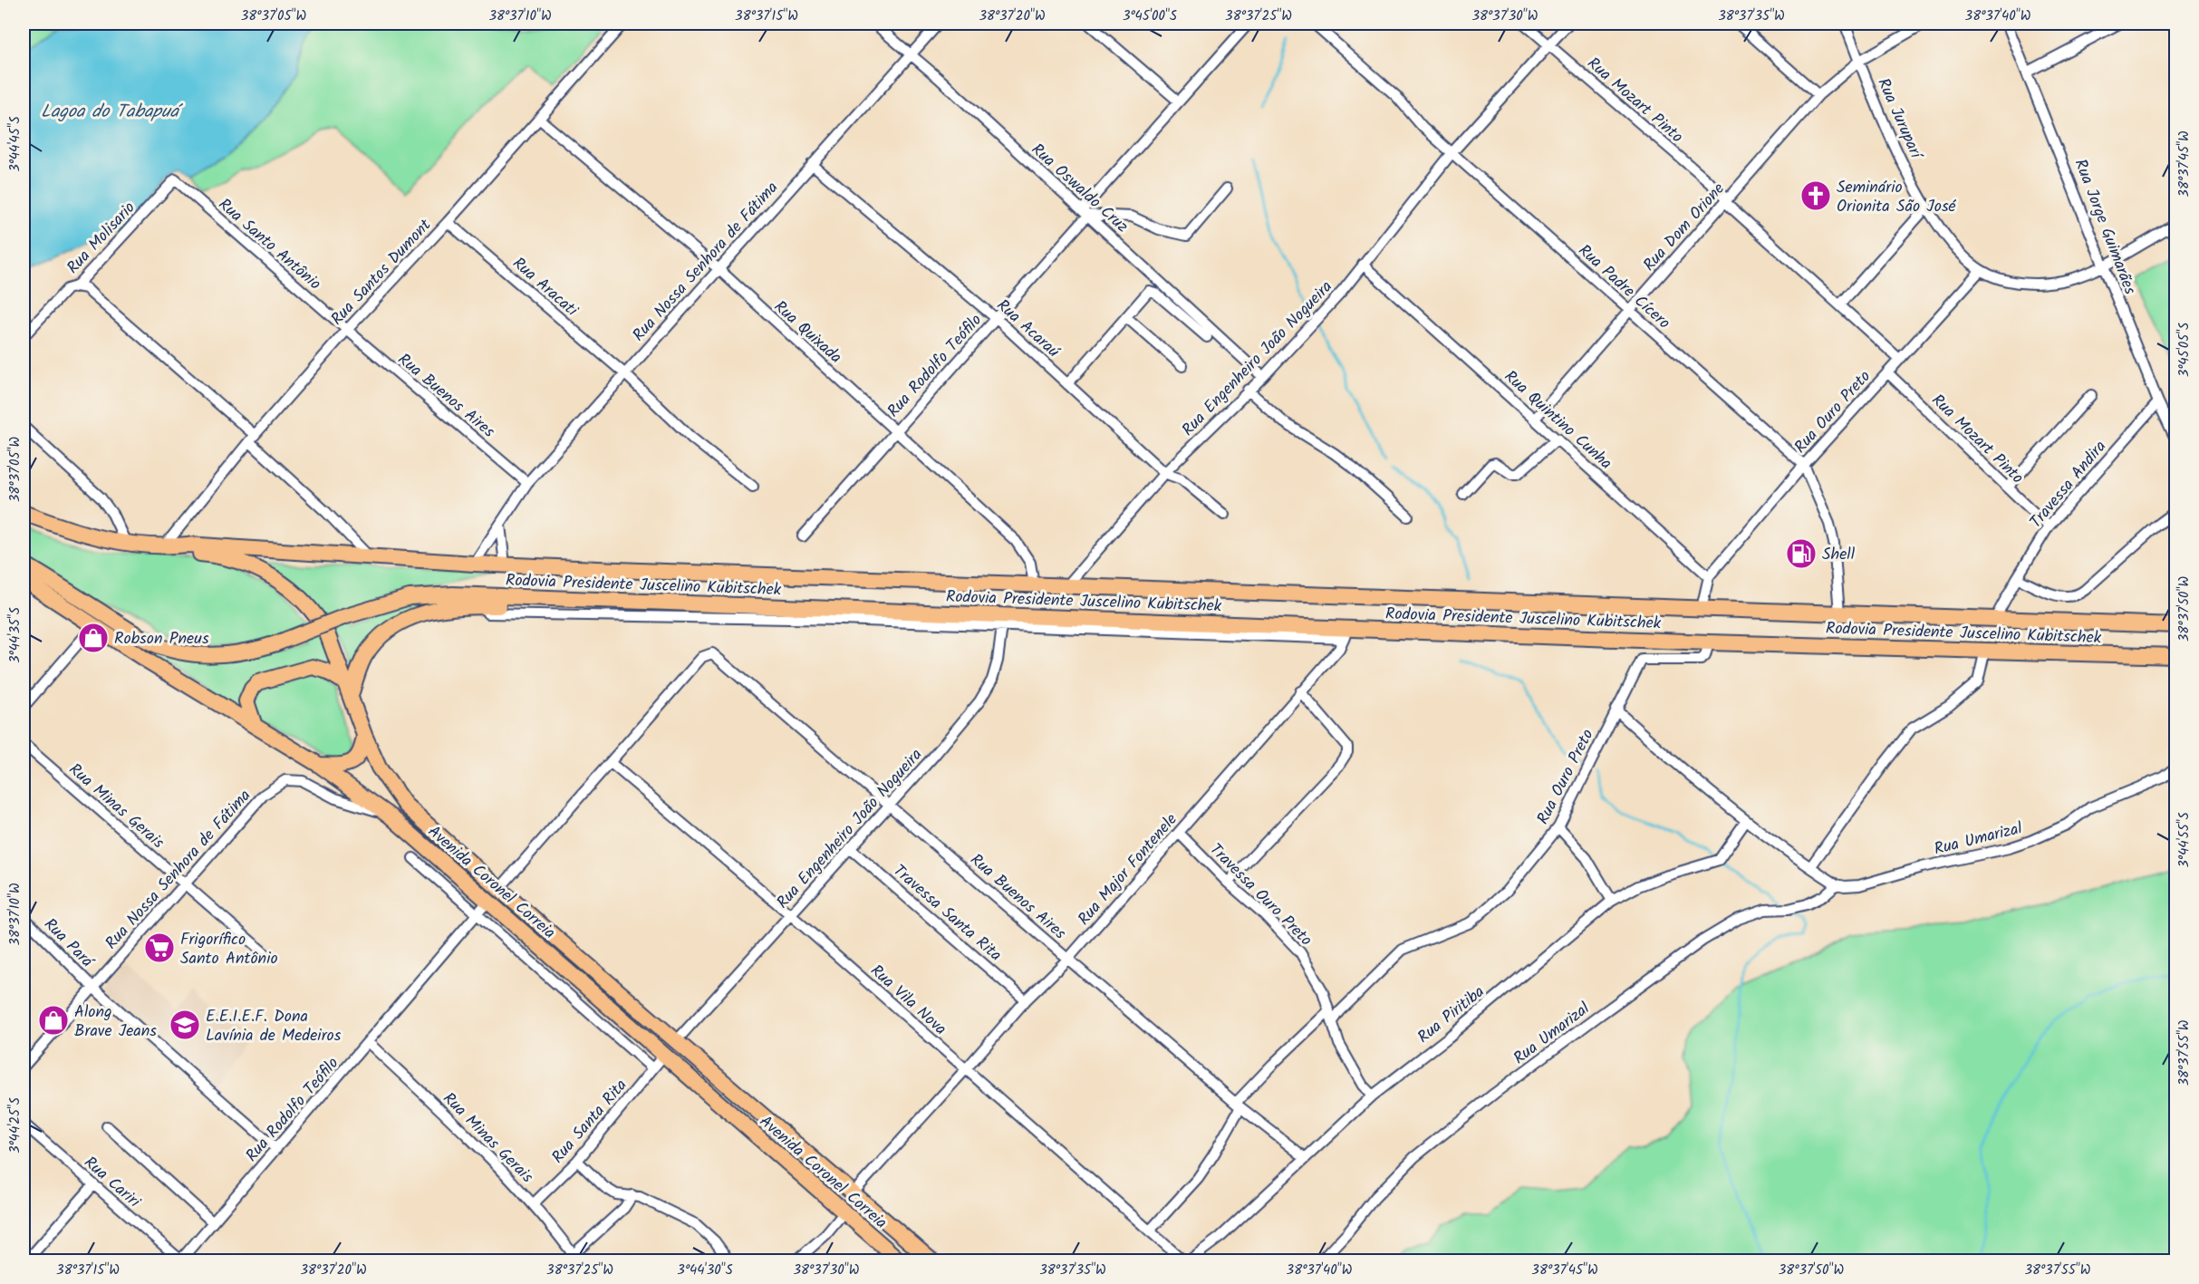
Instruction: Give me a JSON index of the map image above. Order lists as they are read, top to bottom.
{
  "streets": {
    "highway": ["Rodovia Presidente Juscelino Kubitschek", "Avenida Coronel Correia"],
    "street": [
      "Rua Mozart Pinto",
      "Rua Juruparí",
      "Rua Oswaldo Cruz",
      "Rua Dom Orione",
      "Rua Jorge Guimarães",
      "Rua Molisario",
      "Rua Santo Antônio",
      "Rua Nossa Senhora de Fátima",
      "Rua Santos Dumont",
      "Rua Aracati",
      "Rua Padre Cícero",
      "Rua Acaraú",
      "Rua Quixada",
      "Rua Engenheiro João Nogueira",
      "Rua Rodolfo Teófilo",
      "Rua Buenos Aires",
      "Rua Ouro Preto",
      "Rua Quintino Cunha",
      "Travessa Andira",
      "Rua Minas Gerais",
      "Rua Umarizal",
      "Rua Major Fontenele",
      "Travessa Ouro Preto",
      "Travessa Santa Rita",
      "Rua Pará",
      "Rua Vila Nova",
      "Rua Piritiba",
      "Rua Santa Rita",
      "Rua Cariri"
    ]
  },
  "crossings": [
    ["Rua Mozart Pinto", "Rua Dom Orione"],
    ["Rua Mozart Pinto", "Rua Engenheiro João Nogueira"],
    ["Rua Mozart Pinto", "Rua Ouro Preto"],
    ["Rua Mozart Pinto", "Travessa Andira"],
    ["Rua Juruparí", "Rua Dom Orione"],
    ["Rua Juruparí", "Rua Jorge Guimarães"],
    ["Rua Juruparí", "Rua Ouro Preto"],
    ["Rua Oswaldo Cruz", "Rua Nossa Senhora de Fátima"],
    ["Rua Oswaldo Cruz", "Rua Engenheiro João Nogueira"],
    ["Rua Oswaldo Cruz", "Rua Rodolfo Teófilo"],
    ["Rua Dom Orione", "Rua Padre Cícero"],
    ["Rua Dom Orione", "Rua Quintino Cunha"],
    ["Rua Jorge Guimarães", "Travessa Andira"],
    ["Rua Molisario", "Rua Santo Antônio"],
    ["Rua Santo Antônio", "Rua Santos Dumont"],
    ["Rua Santo Antônio", "Rua Buenos Aires"],
    ["Rua Nossa Senhora de Fátima", "Rua Aracati"],
    ["Rua Nossa Senhora de Fátima", "Rua Acaraú"],
    ["Rua Nossa Senhora de Fátima", "Rua Quixada"],
    ["Rua Nossa Senhora de Fátima", "Rua Buenos Aires"],
    ["Rua Nossa Senhora de Fátima", "Rodovia Presidente Juscelino Kubitschek"],
    ["Rua Nossa Senhora de Fátima", "Rua Minas Gerais"],
    ["Rua Nossa Senhora de Fátima", "Avenida Coronel Correia"],
    ["Rua Nossa Senhora de Fátima", "Rua Pará"],
    ["Rua Santos Dumont", "Rua Aracati"],
    ["Rua Santos Dumont", "Rua Quixada"],
    ["Rua Santos Dumont", "Rua Buenos Aires"],
    ["Rua Santos Dumont", "Rodovia Presidente Juscelino Kubitschek"],
    ["Rua Santos Dumont", "Avenida Coronel Correia"],
    ["Rua Padre Cícero", "Rua Engenheiro João Nogueira"],
    ["Rua Padre Cícero", "Rua Ouro Preto"],
    ["Rua Padre Cícero", "Rodovia Presidente Juscelino Kubitschek"],
    ["Rua Acaraú", "Rua Engenheiro João Nogueira"],
    ["Rua Acaraú", "Rua Rodolfo Teófilo"],
    ["Rua Quixada", "Rua Rodolfo Teófilo"],
    ["Rua Quixada", "Rodovia Presidente Juscelino Kubitschek"],
    ["Rua Engenheiro João Nogueira", "Rua Buenos Aires"],
    ["Rua Engenheiro João Nogueira", "Rua Quintino Cunha"],
    ["Rua Engenheiro João Nogueira", "Rodovia Presidente Juscelino Kubitschek"],
    ["Rua Engenheiro João Nogueira", "Avenida Coronel Correia"],
    ["Rua Engenheiro João Nogueira", "Travessa Santa Rita"],
    ["Rua Engenheiro João Nogueira", "Rua Vila Nova"],
    ["Rua Rodolfo Teófilo", "Rua Minas Gerais"],
    ["Rua Rodolfo Teófilo", "Avenida Coronel Correia"],
    ["Rua Rodolfo Teófilo", "Rua Pará"],
    ["Rua Rodolfo Teófilo", "Rua Cariri"],
    ["Rua Buenos Aires", "Rua Ouro Preto"],
    ["Rua Buenos Aires", "Rua Major Fontenele"],
    ["Rua Buenos Aires", "Rua Vila Nova"],
    ["Rua Buenos Aires", "Rua Piritiba"],
    ["Rua Ouro Preto", "Rua Quintino Cunha"],
    ["Rua Ouro Preto", "Rodovia Presidente Juscelino Kubitschek"],
    ["Rua Ouro Preto", "Travessa Ouro Preto"],
    ["Rua Ouro Preto", "Rua Vila Nova"],
    ["Travessa Andira", "Rodovia Presidente Juscelino Kubitschek"],
    ["Rodovia Presidente Juscelino Kubitschek", "Rua Major Fontenele"],
    ["Rodovia Presidente Juscelino Kubitschek", "Avenida Coronel Correia"],
    ["Rua Minas Gerais", "Rua Santa Rita"],
    ["Rua Major Fontenele", "Avenida Coronel Correia"],
    ["Rua Major Fontenele", "Travessa Ouro Preto"],
    ["Rua Major Fontenele", "Travessa Santa Rita"],
    ["Rua Major Fontenele", "Rua Vila Nova"],
    ["Avenida Coronel Correia", "Rua Santa Rita"],
    ["Travessa Ouro Preto", "Rua Piritiba"],
    ["Rua Vila Nova", "Rua Piritiba"]
  ],
  "water": ["Lagoa do Tabapuá"],
  "places": {
    "church": ["Seminário Orionita São José"],
    "fuel station": ["Shell"],
    "shop": ["Robson Pneus", "Along Brave Jeans"],
    "supermarket": ["Frigorífico Santo Antônio"],
    "school or university": ["E.E.I.E.F. Dona Lavínia de Medeiros"]
  },
  "coordinates": [
    "38°37'05\"W",
    "38°37'10\"W",
    "38°37'15\"W",
    "38°37'20\"W",
    "3°45'00\"S",
    "38°37'25\"W",
    "38°37'30\"W",
    "38°37'35\"W",
    "38°37'40\"W",
    "3°44'45\"S",
    "38°37'45\"W",
    "3°45'05\"S",
    "38°37'50\"W",
    "3°44'35\"S",
    "3°44'55\"S",
    "38°37'55\"W",
    "3°44'25\"S",
    "3°44'30\"S"
  ]
}
